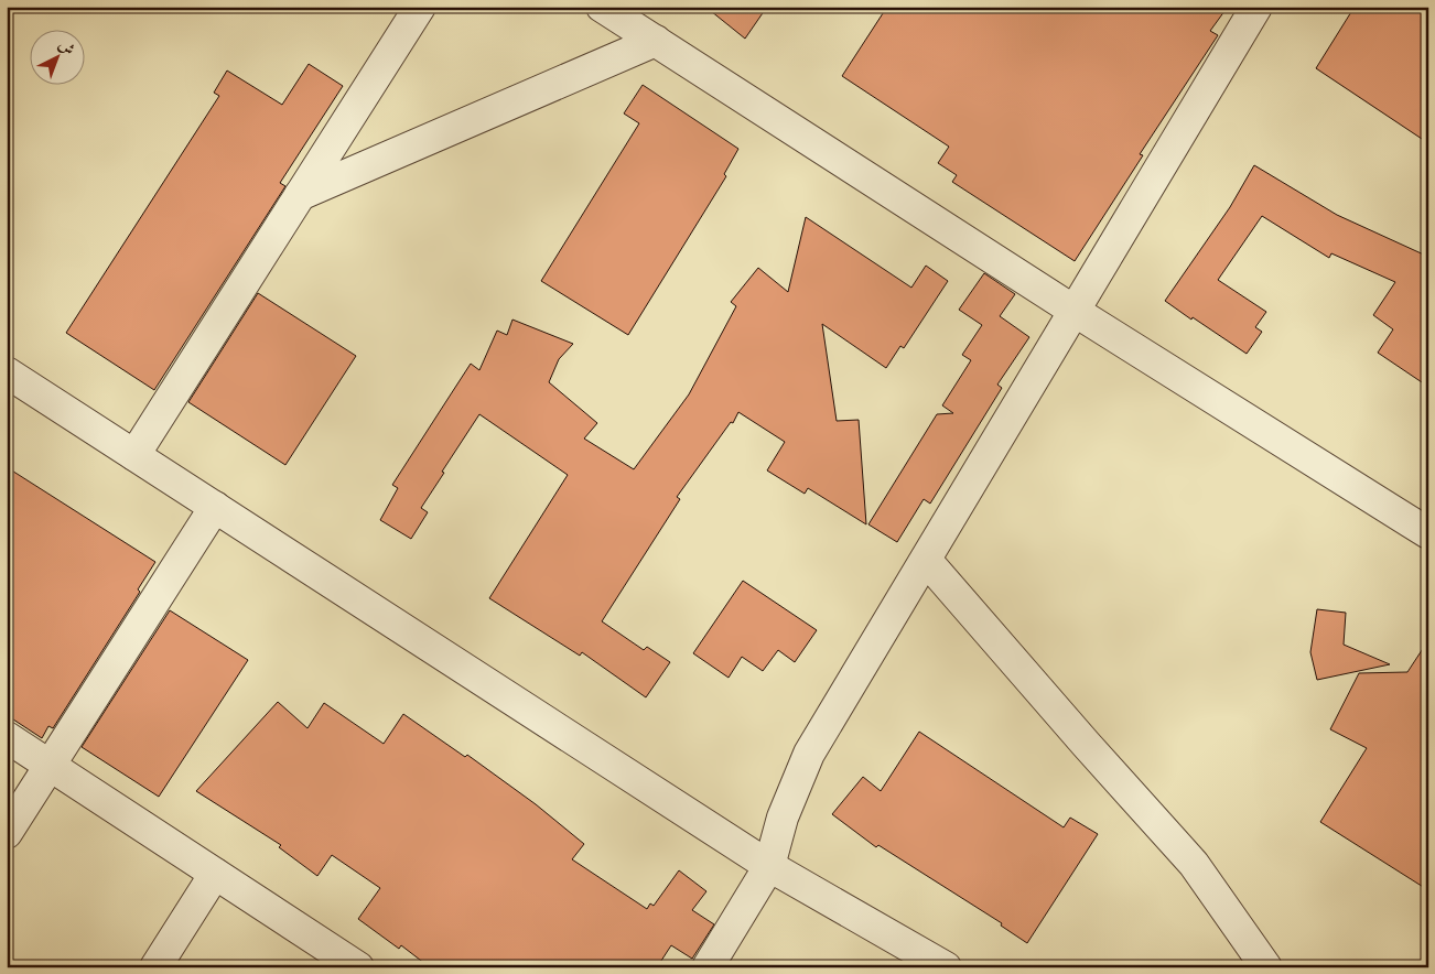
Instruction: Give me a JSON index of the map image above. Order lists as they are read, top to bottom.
{
  "north": "top right"
}
